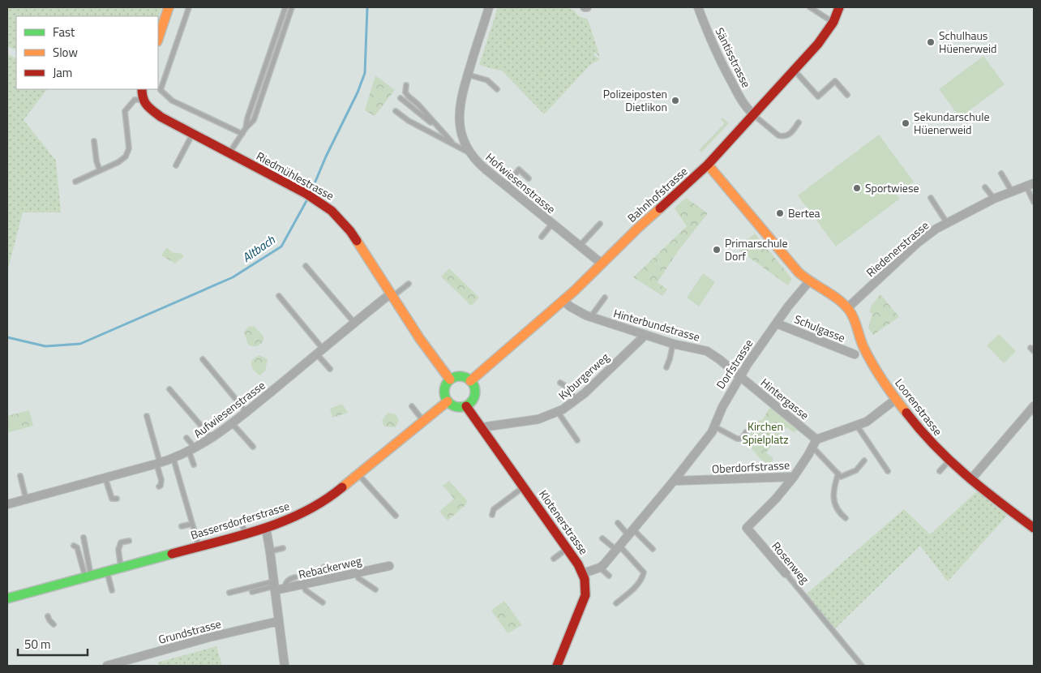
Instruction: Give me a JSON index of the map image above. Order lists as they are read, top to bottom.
{
  "streets": {
    "street": [
      "Säntisstrasse",
      "Riedmühlestrasse",
      "Hofwiesenstrasse",
      "Bahnhofstrasse",
      "Riedenerstrasse",
      "Hinterbundstrasse",
      "Schulgasse",
      "Dorfstrasse",
      "Kyburgerweg",
      "Hintergasse",
      "Loorenstrasse",
      "Aufwiesenstrasse",
      "Oberdorfstrasse",
      "Bassersdorferstrasse",
      "Klotenerstrasse",
      "Rosenweg",
      "Rebackerweg",
      "Grundstrasse"
    ]
  },
  "crossings": [
    ["Säntisstrasse", "Bahnhofstrasse"],
    ["Riedmühlestrasse", "Bahnhofstrasse"],
    ["Riedmühlestrasse", "Aufwiesenstrasse"],
    ["Riedmühlestrasse", "Bassersdorferstrasse"],
    ["Riedmühlestrasse", "Klotenerstrasse"],
    ["Hofwiesenstrasse", "Bahnhofstrasse"],
    ["Bahnhofstrasse", "Hinterbundstrasse"],
    ["Bahnhofstrasse", "Bassersdorferstrasse"],
    ["Bahnhofstrasse", "Klotenerstrasse"],
    ["Riedenerstrasse", "Loorenstrasse"],
    ["Hinterbundstrasse", "Dorfstrasse"],
    ["Hinterbundstrasse", "Kyburgerweg"],
    ["Hinterbundstrasse", "Hintergasse"],
    ["Schulgasse", "Dorfstrasse"],
    ["Dorfstrasse", "Hintergasse"],
    ["Dorfstrasse", "Loorenstrasse"],
    ["Dorfstrasse", "Oberdorfstrasse"],
    ["Dorfstrasse", "Klotenerstrasse"],
    ["Kyburgerweg", "Klotenerstrasse"],
    ["Hintergasse", "Oberdorfstrasse"],
    ["Oberdorfstrasse", "Rosenweg"],
    ["Bassersdorferstrasse", "Klotenerstrasse"]
  ],
  "water": ["Altbach"],
  "parks": ["Kirchen Spielplatz"],
  "places": [
    "Schulhaus Hüenerweid",
    "Polizeiposten Dietlikon",
    "Sekundarschule Hüenerweid",
    "Sportwiese",
    "Bertea",
    "Primarschule Dorf"
  ],
  "legend": ["Fast", "Slow", "Jam"],
  "scale_bar": "50 m"
}
